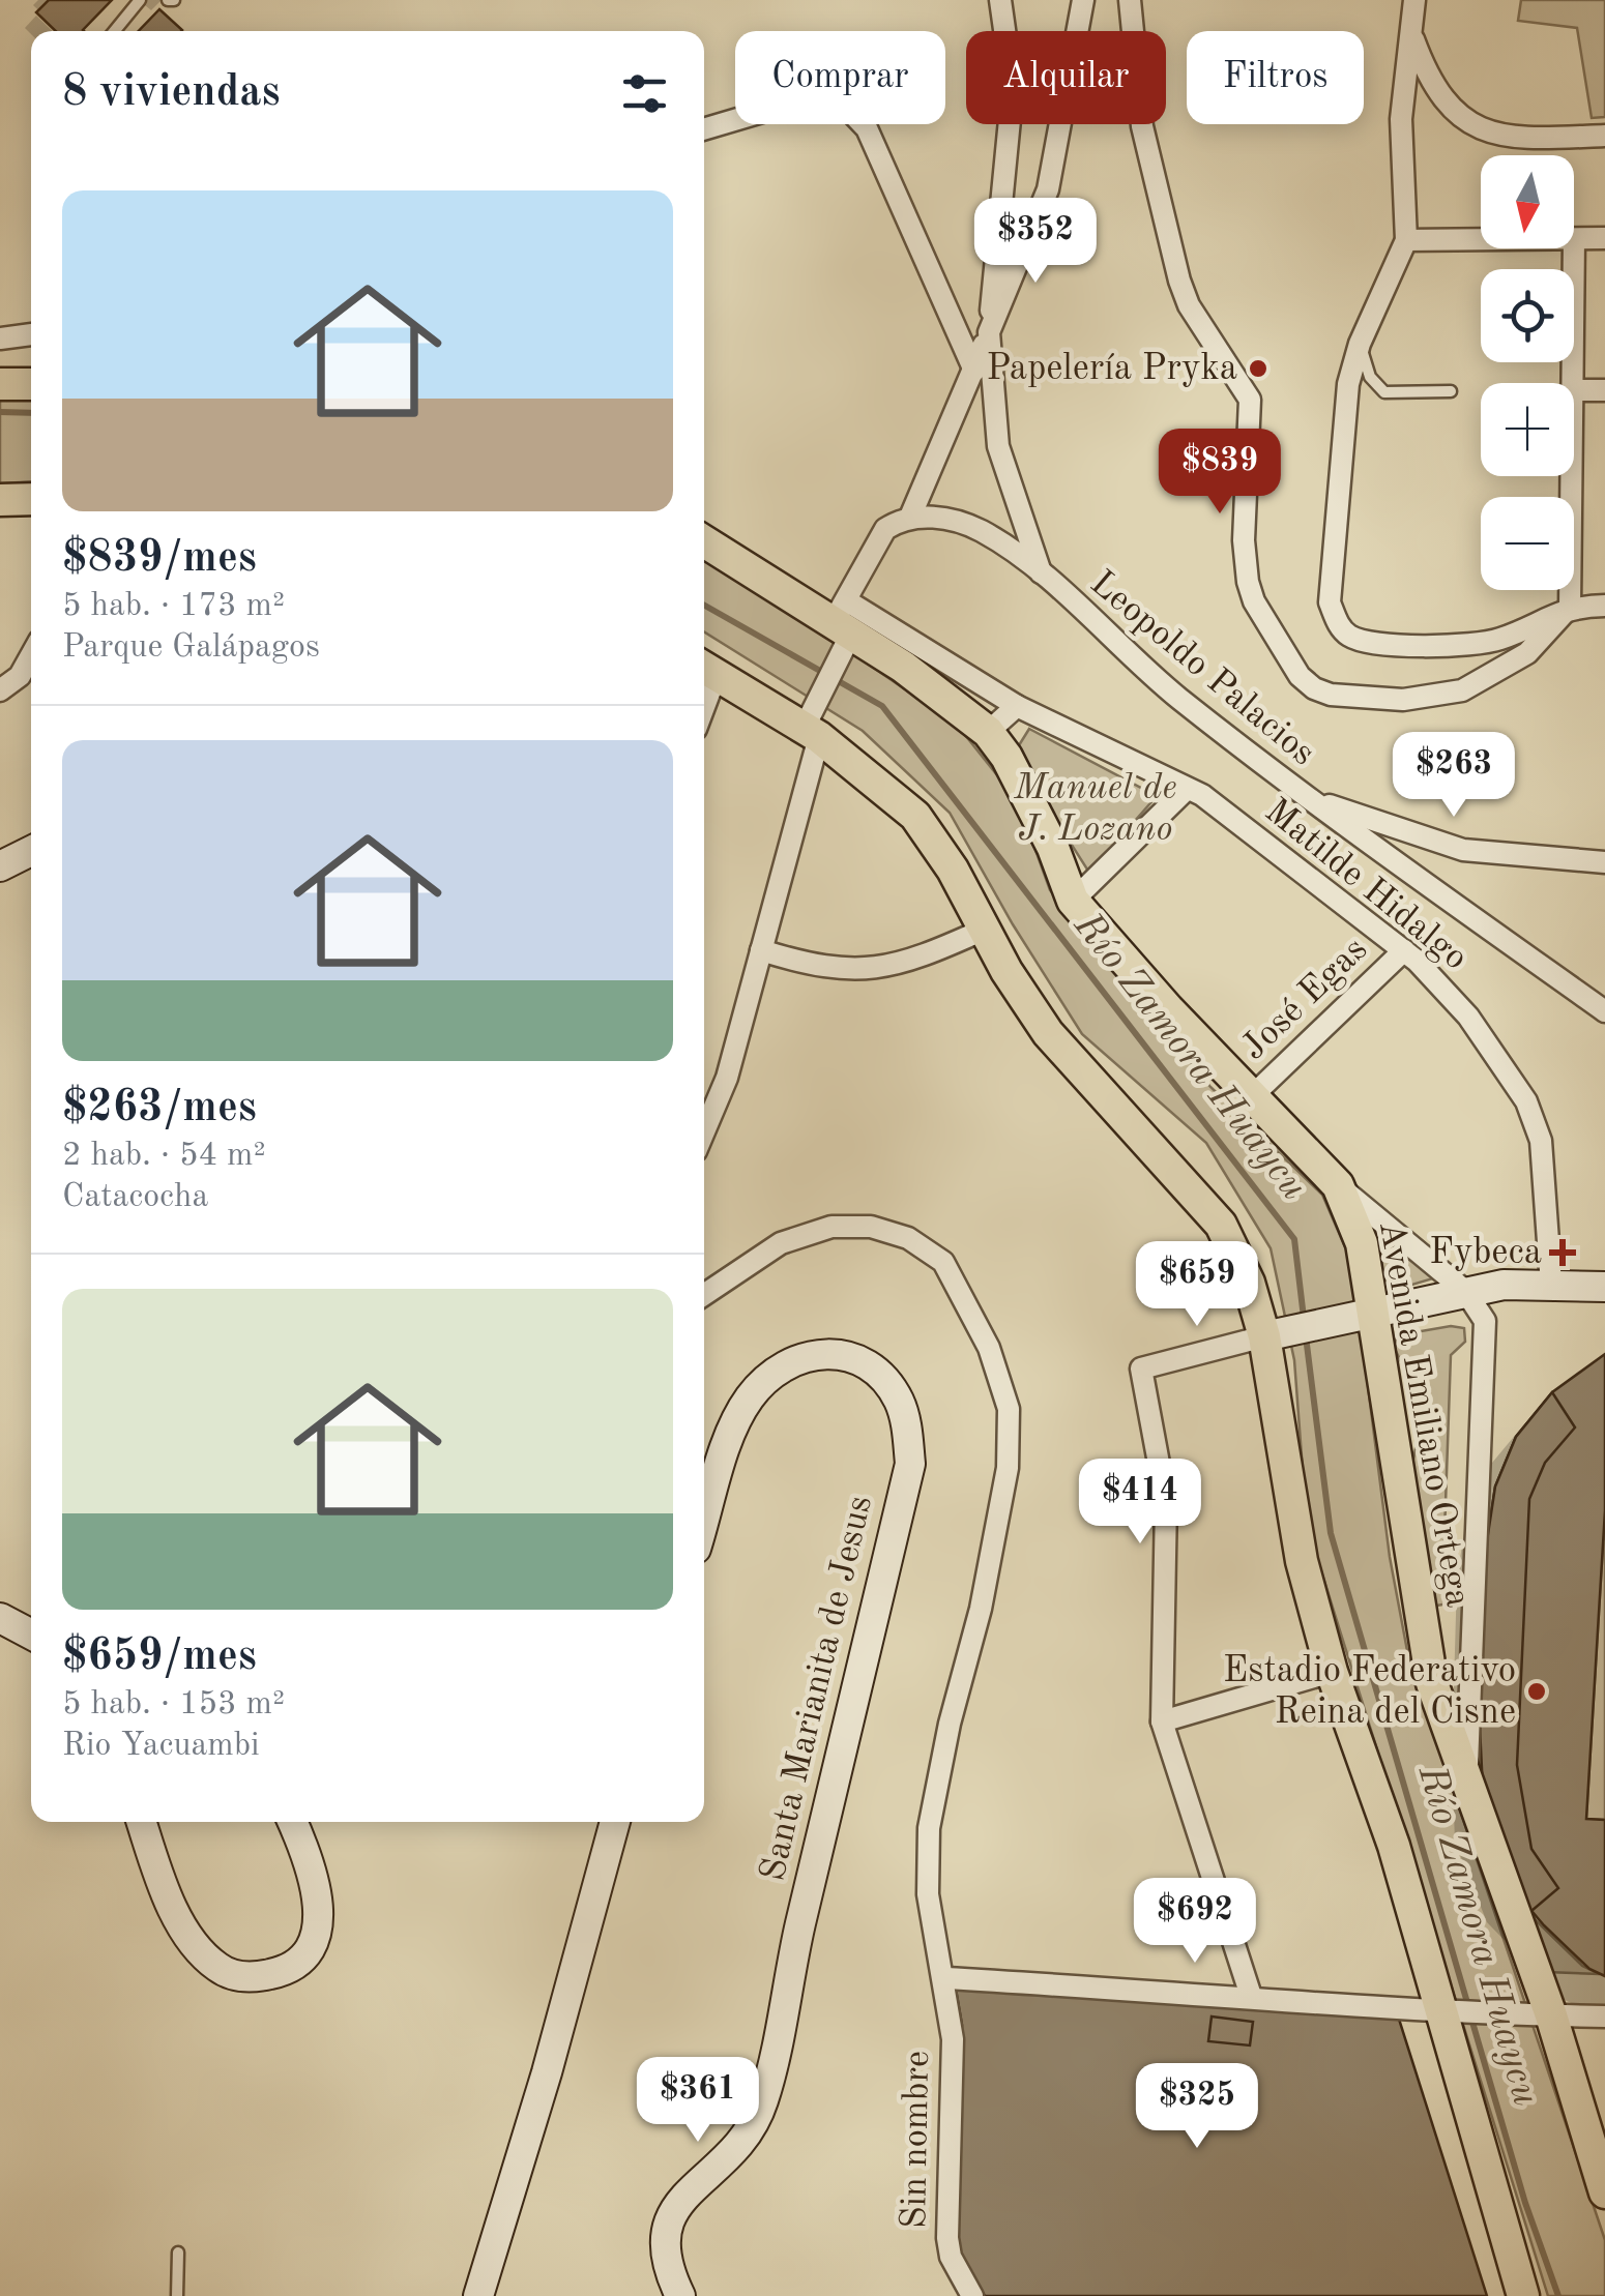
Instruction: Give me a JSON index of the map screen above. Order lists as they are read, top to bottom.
{
  "streets": {
    "main road": ["Avenida Emiliano Ortega", "Santa Marianita de Jesus"],
    "street": [
      "Leopoldo Palacios",
      "Matilde Hidalgo",
      "José Egas",
      "Sin nombre"
    ]
  },
  "crossings": [
    ["Matilde Hidalgo", "José Egas"],
    ["Matilde Hidalgo", "Avenida Emiliano Ortega"],
    ["José Egas", "Avenida Emiliano Ortega"]
  ],
  "water": ["Río Zamora Huaycu"],
  "parks": ["Manuel de J. Lozano"],
  "places": {
    "other": ["Papelería Pryka", "Estadio Federativo Reina del Cisne"],
    "health": ["Fybeca"]
  },
  "north": "bottom",
  "page": {
    "chip": ["Comprar", "Alquilar", "Filtros"],
    "heading": "8 viviendas",
    "map_buttons": ["+", "−"],
    "list": [
      {
        "name": "$839/mes",
        "note": "5 hab. · 173 m² · Parque Galápagos"
      },
      {
        "name": "$263/mes",
        "note": "2 hab. · 54 m² · Catacocha"
      },
      {
        "name": "$659/mes",
        "note": "5 hab. · 153 m² · Rio Yacuambi"
      }
    ],
    "price": [
      "$352",
      "$839",
      "$263",
      "$659",
      "$414",
      "$692",
      "$361",
      "$325"
    ]
  }
}
